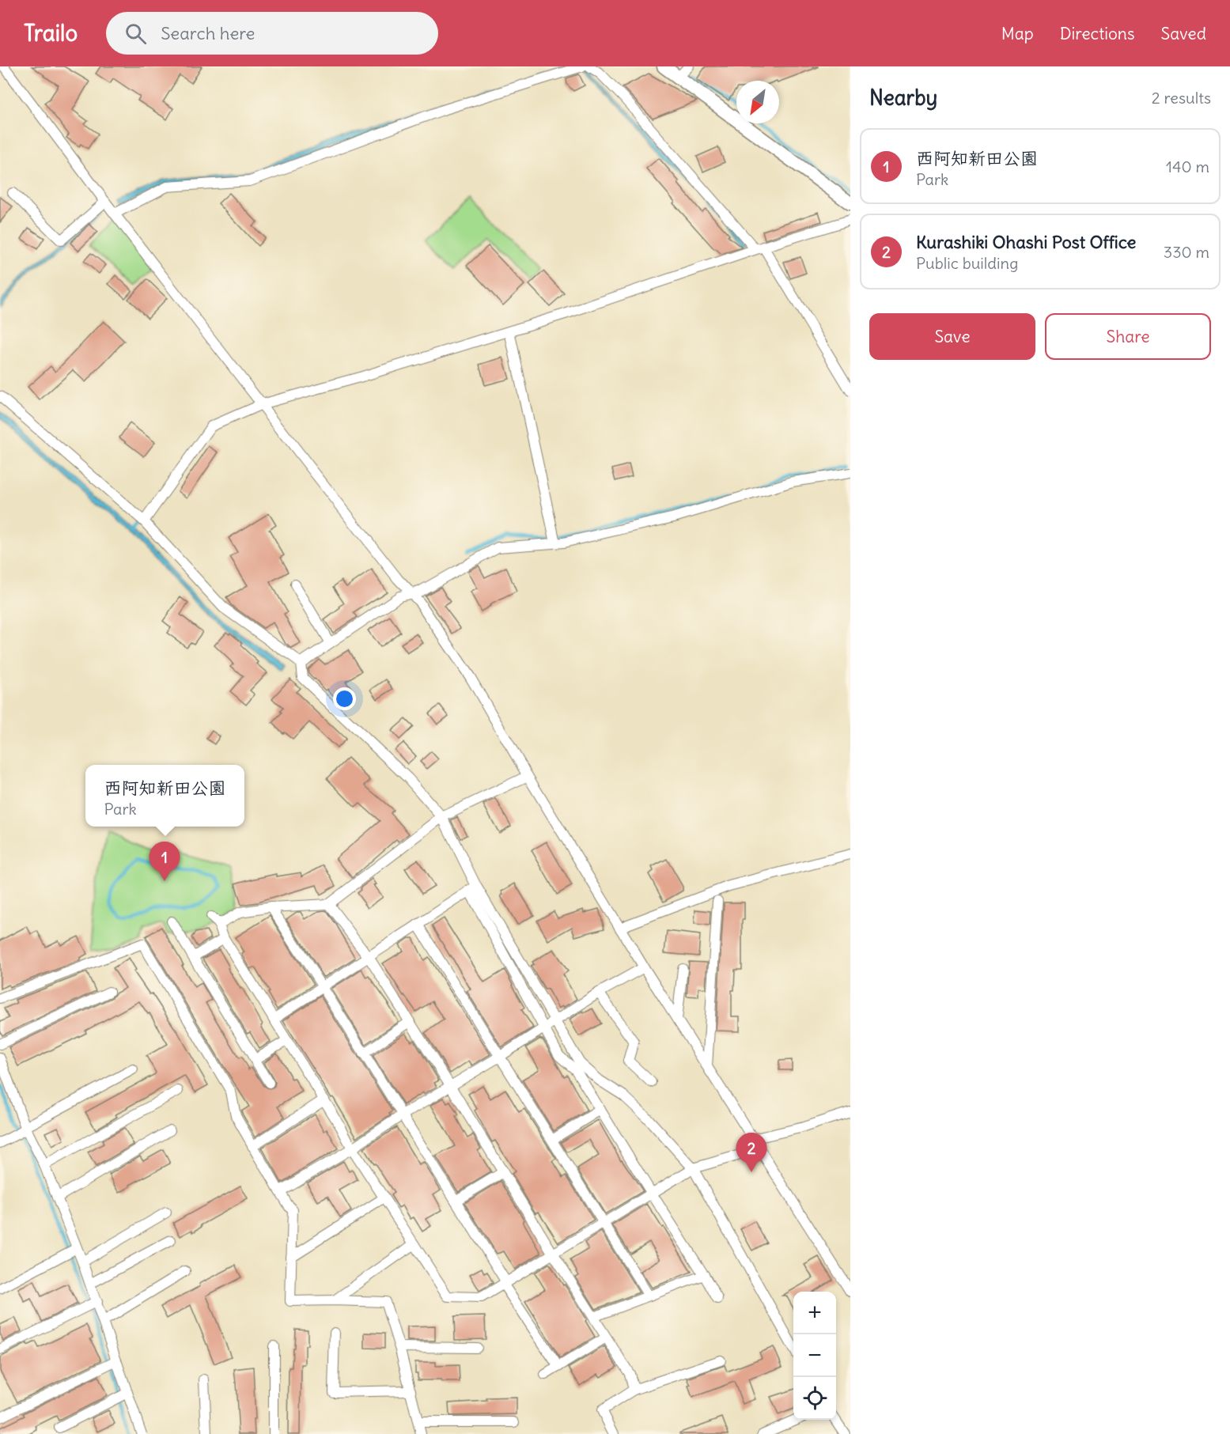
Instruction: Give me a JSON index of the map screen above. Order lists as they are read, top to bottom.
{
  "north": "bottom left",
  "page": {
    "header": "Trailo",
    "search": "Search here",
    "nav": ["Map", "Directions", "Saved"],
    "heading": ["Nearby", "2 results"],
    "list": [
      {
        "mark": "1",
        "name": "西阿知新田公園",
        "note": "Park",
        "value": "140 m"
      },
      {
        "mark": "2",
        "name": "Kurashiki Ohashi Post Office",
        "note": "Public building",
        "value": "330 m"
      }
    ],
    "buttons": ["Save", "Share"],
    "popup": ["西阿知新田公園", "Park"],
    "pins": ["1", "2"],
    "map_buttons": ["+", "−"]
  }
}
